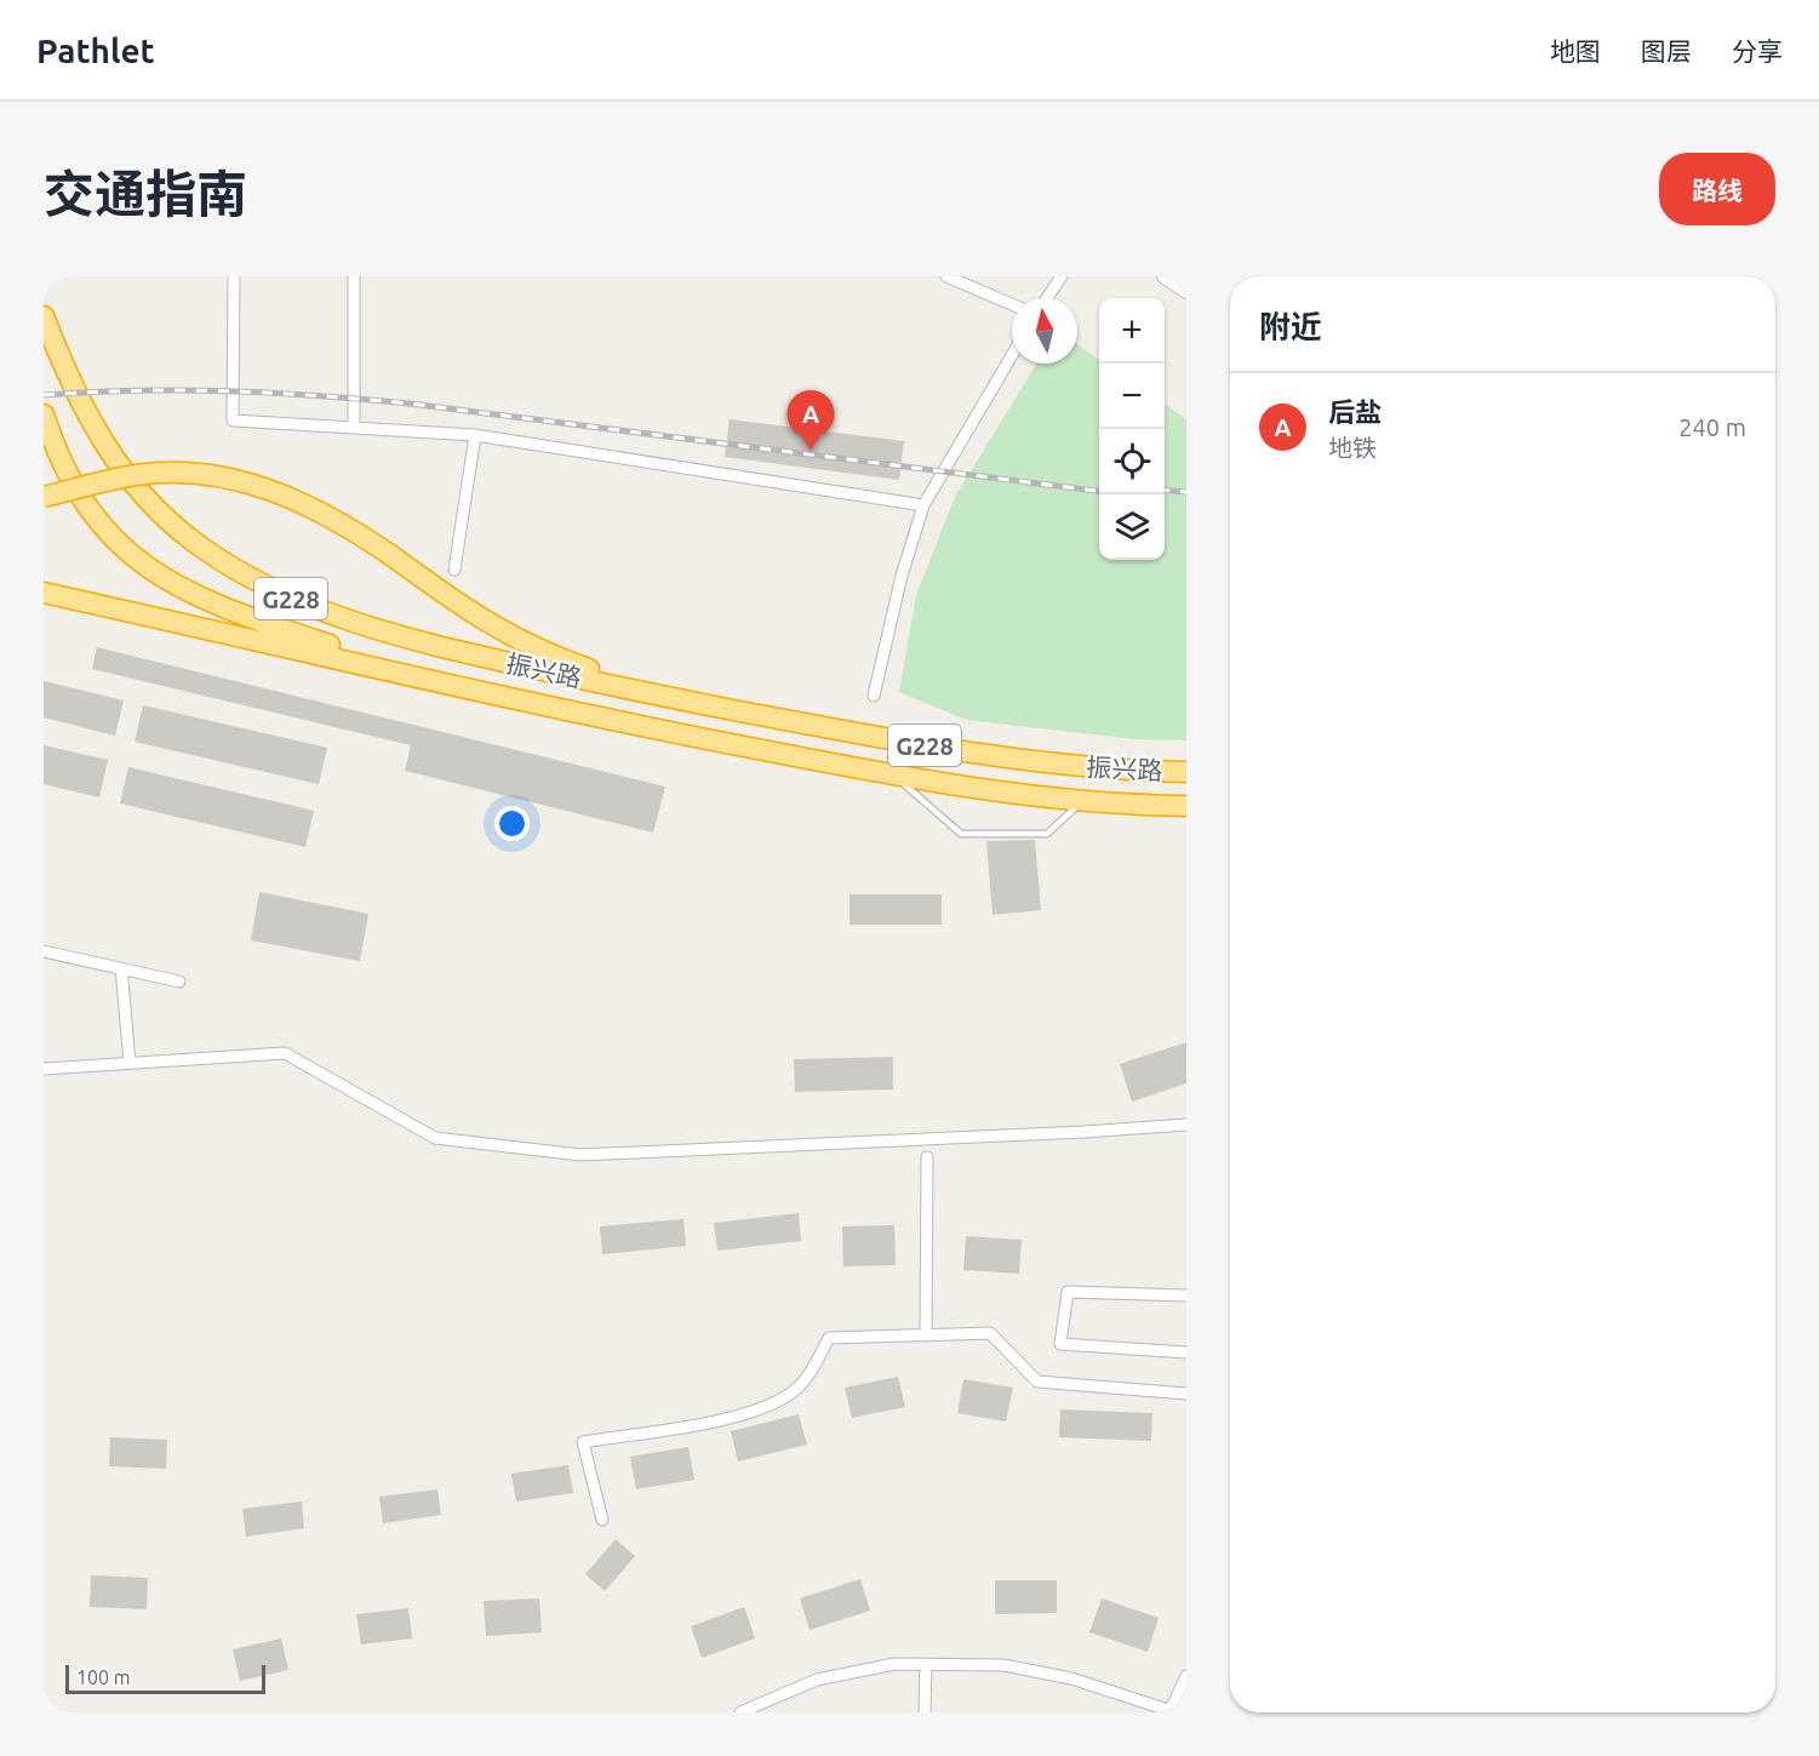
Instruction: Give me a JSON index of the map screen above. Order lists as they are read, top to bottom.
{
  "streets": {
    "highway": ["G228", "振兴路"]
  },
  "scale_bar": "100 m",
  "north": "top",
  "page": {
    "header": "Pathlet",
    "nav": ["地图", "图层", "分享"],
    "title": "交通指南",
    "buttons": "路线",
    "heading": "附近",
    "map_buttons": ["+", "−"],
    "list": [
      {
        "mark": "A",
        "name": "后盐",
        "note": "地铁",
        "value": "240 m"
      }
    ],
    "pins": "A",
    "scale": "100 m"
  }
}
